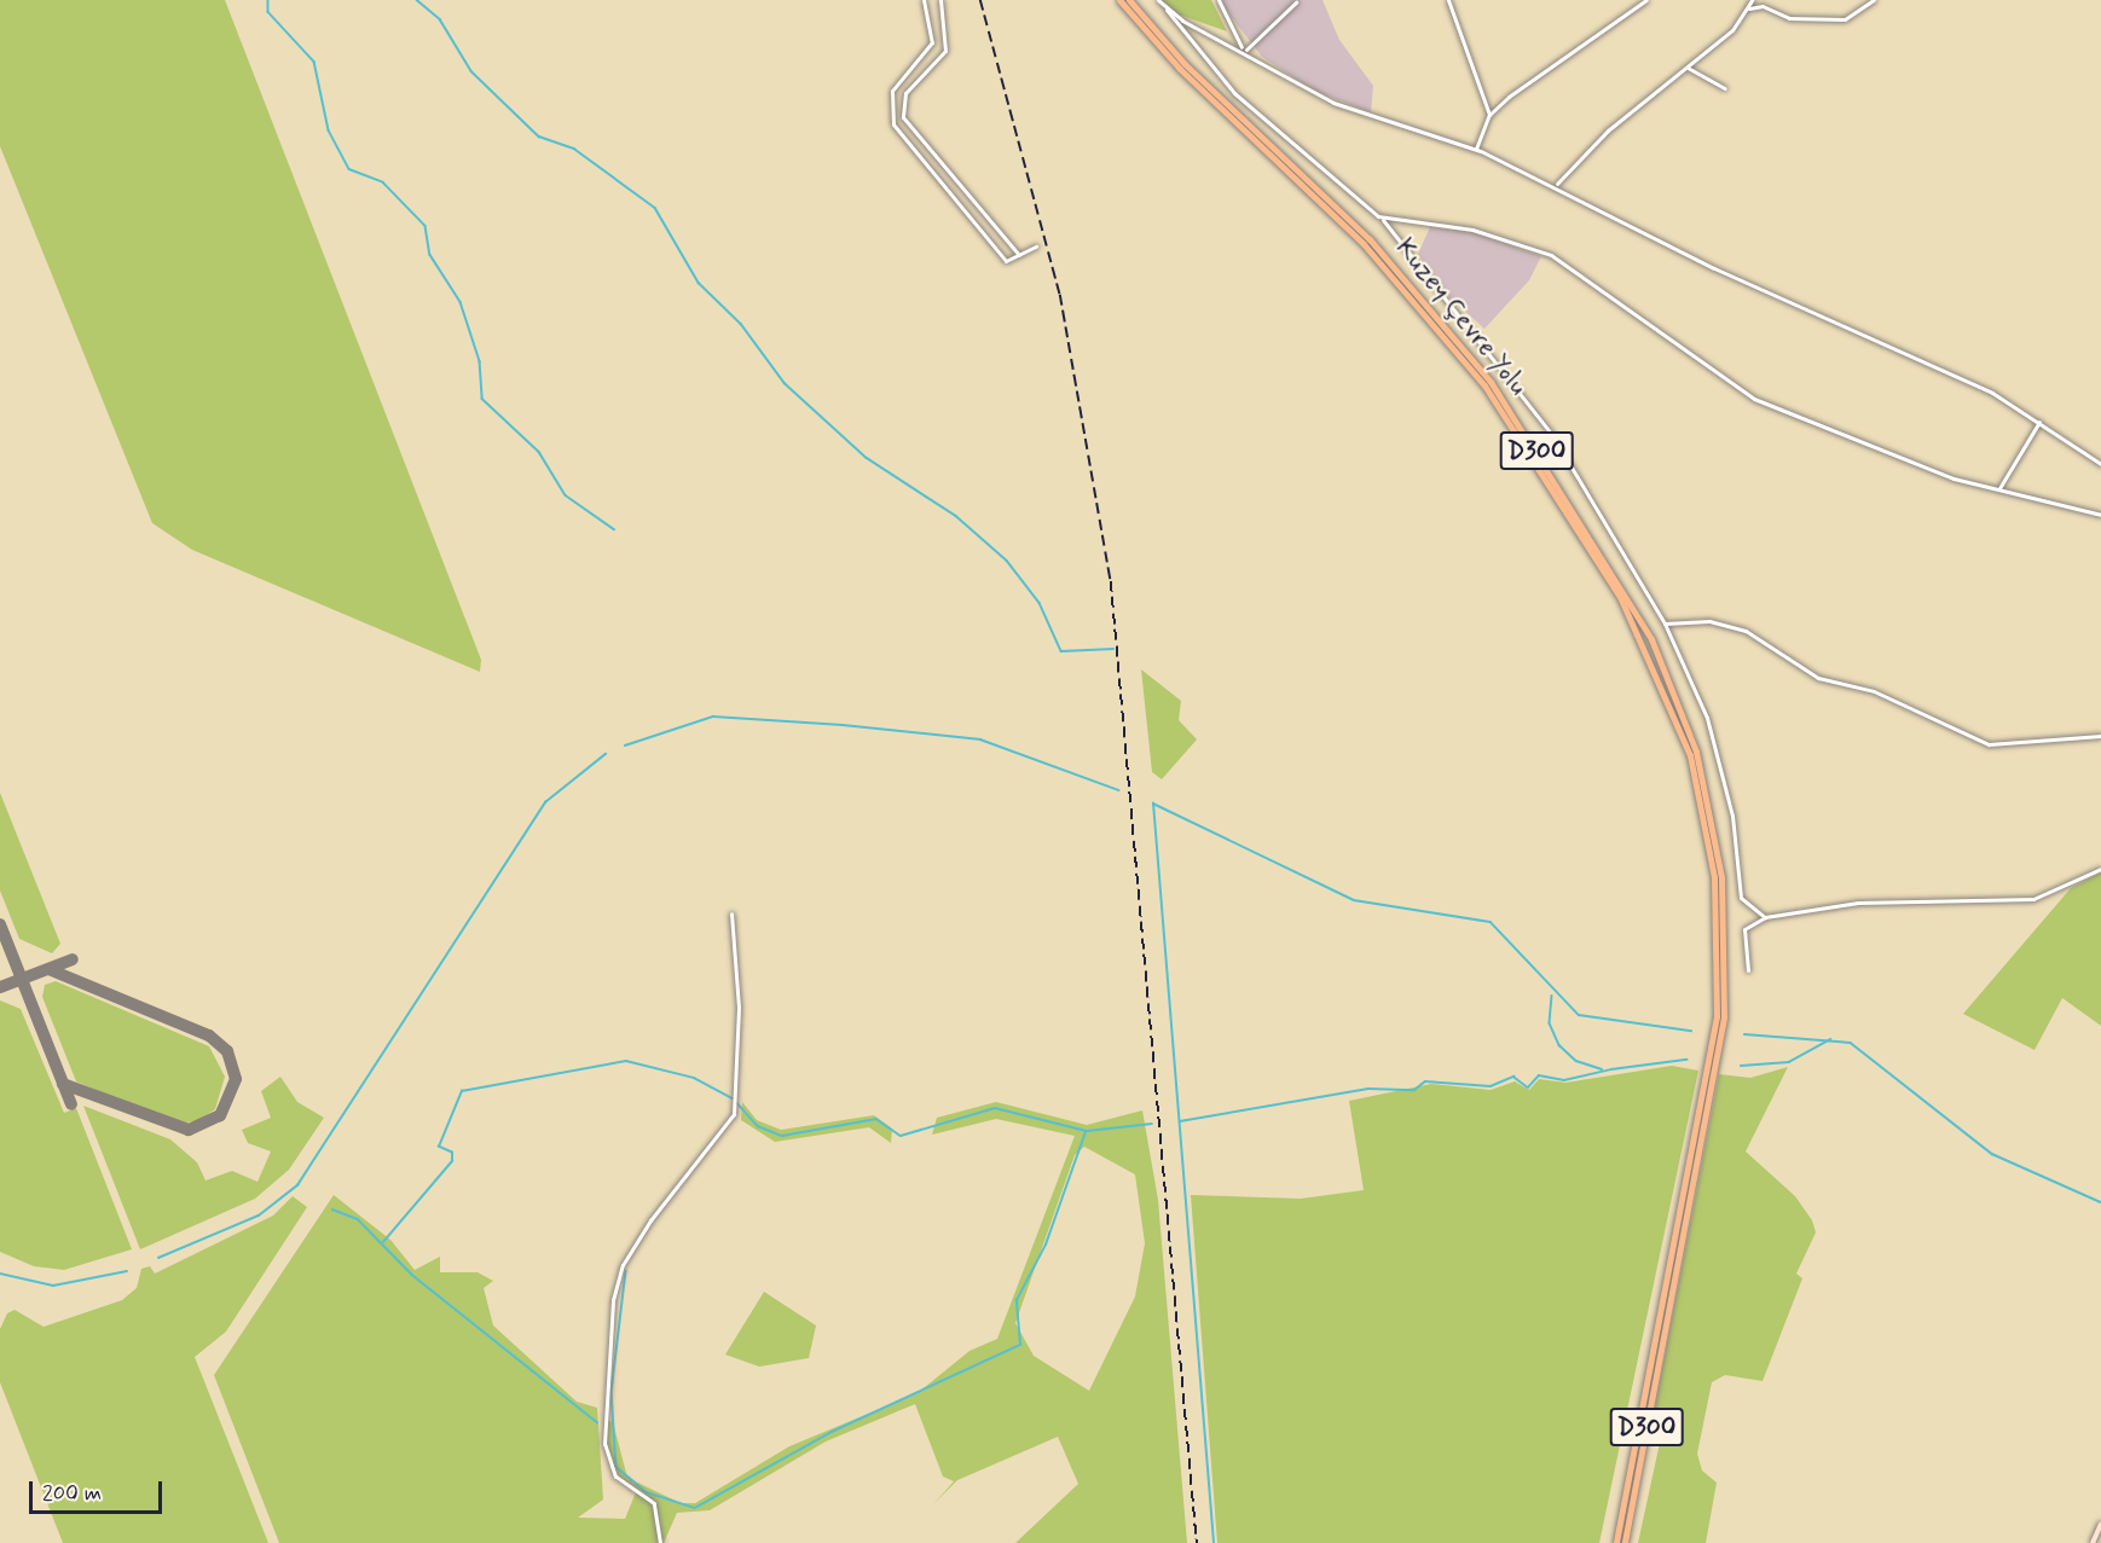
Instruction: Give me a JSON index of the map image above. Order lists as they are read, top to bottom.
{
  "streets": {
    "highway": ["Kuzey Çevre Yolu", "D300"]
  },
  "crossings": [
    ["Kuzey Çevre Yolu", "D300"]
  ],
  "scale_bar": "200 m"
}
